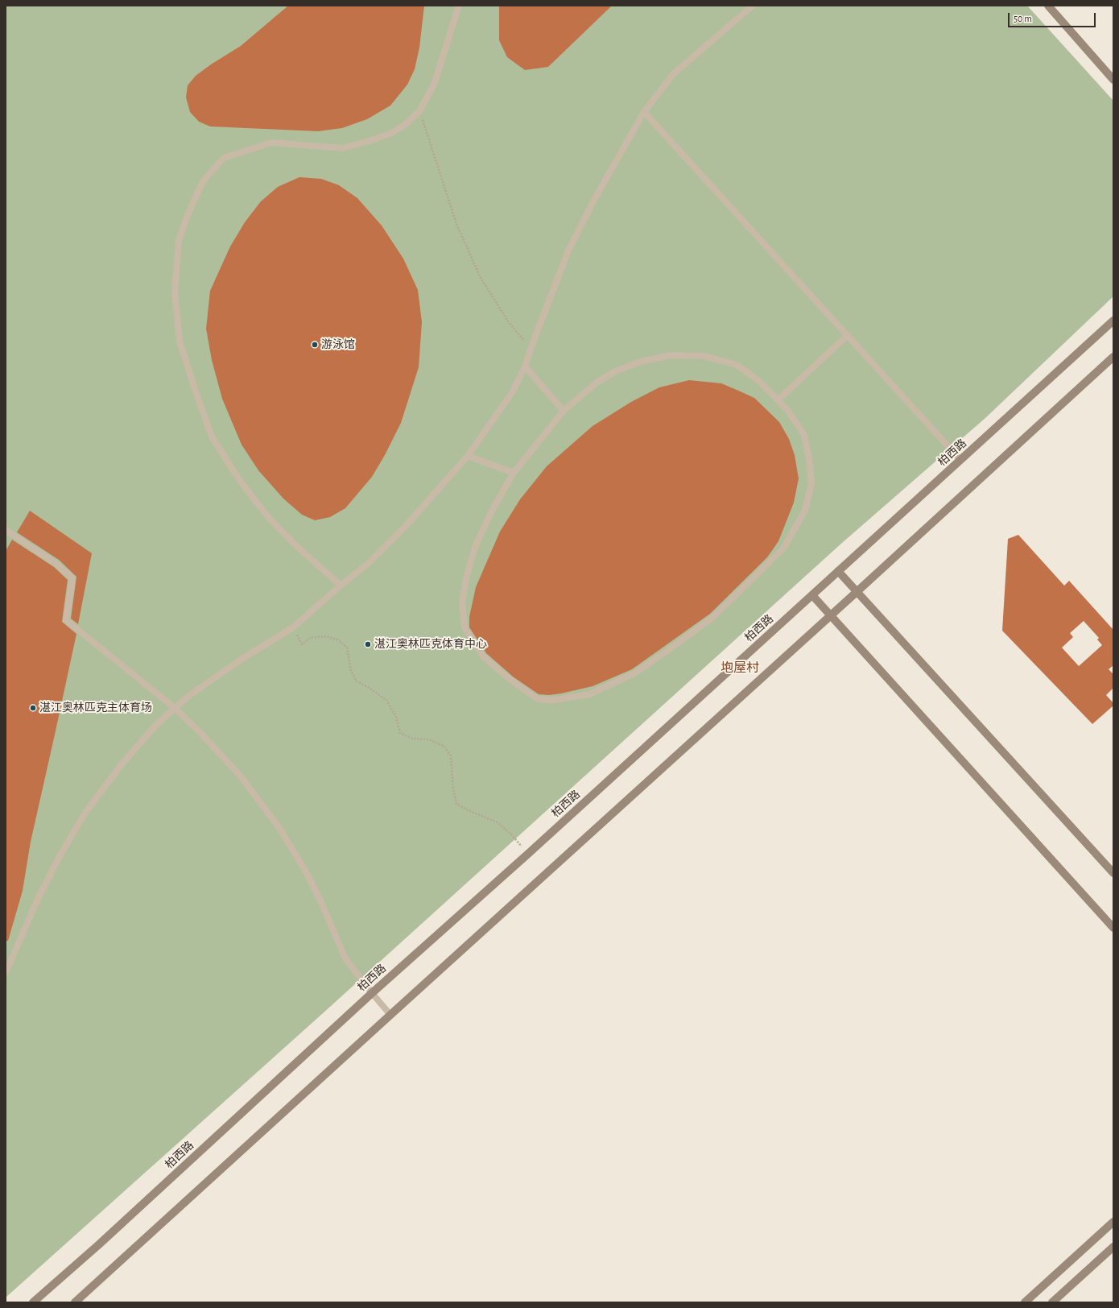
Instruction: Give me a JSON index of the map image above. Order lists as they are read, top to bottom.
{
  "streets": {
    "main road": ["柏西路"]
  },
  "districts": ["垉屋村"],
  "places": ["游泳馆", "湛江奥林匹克体育中心", "湛江奥林匹克主体育场"],
  "scale_bar": "50 m"
}
